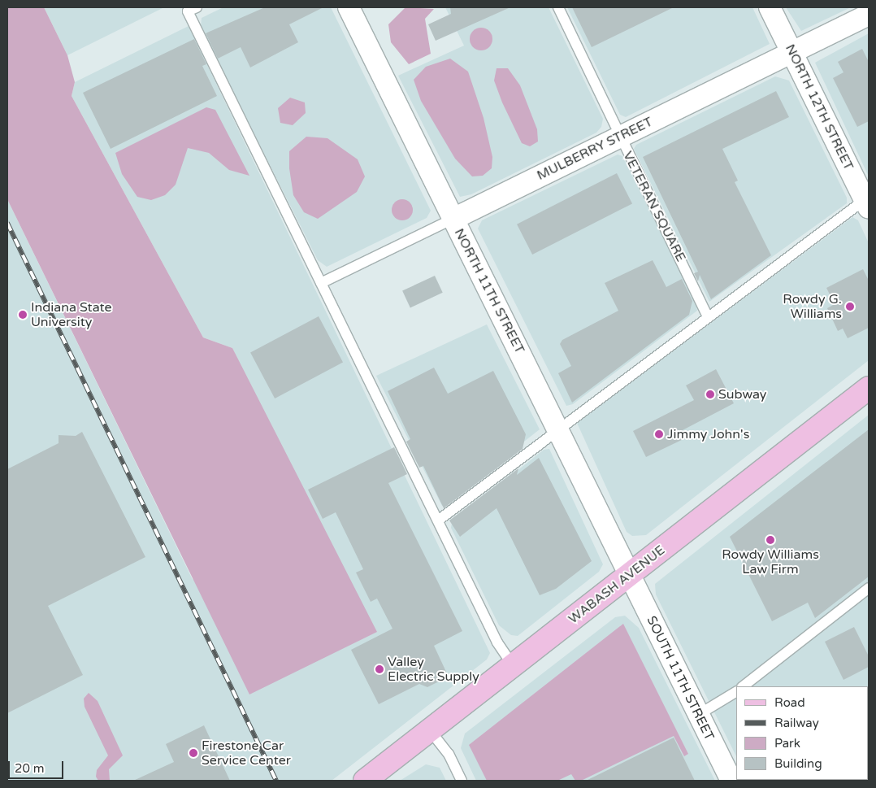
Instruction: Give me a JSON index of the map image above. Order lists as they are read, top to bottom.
{
  "streets": {
    "main road": ["WABASH AVENUE"],
    "street": [
      "NORTH 12TH STREET",
      "MULBERRY STREET",
      "NORTH 11TH STREET",
      "SOUTH 11TH STREET"
    ],
    "lane": ["VETERAN SQUARE"]
  },
  "crossings": [
    ["NORTH 12TH STREET", "MULBERRY STREET"],
    ["MULBERRY STREET", "VETERAN SQUARE"],
    ["MULBERRY STREET", "NORTH 11TH STREET"],
    ["NORTH 11TH STREET", "WABASH AVENUE"],
    ["NORTH 11TH STREET", "SOUTH 11TH STREET"],
    ["WABASH AVENUE", "SOUTH 11TH STREET"]
  ],
  "places": [
    "Rowdy G. Williams",
    "Indiana State University",
    "Subway",
    "Jimmy John's",
    "Rowdy Williams Law Firm",
    "Valley Electric Supply",
    "Firestone Car Service Center"
  ],
  "legend": [
    "Road",
    "Railway",
    "Park",
    "Building"
  ],
  "scale_bar": "20 m"
}
